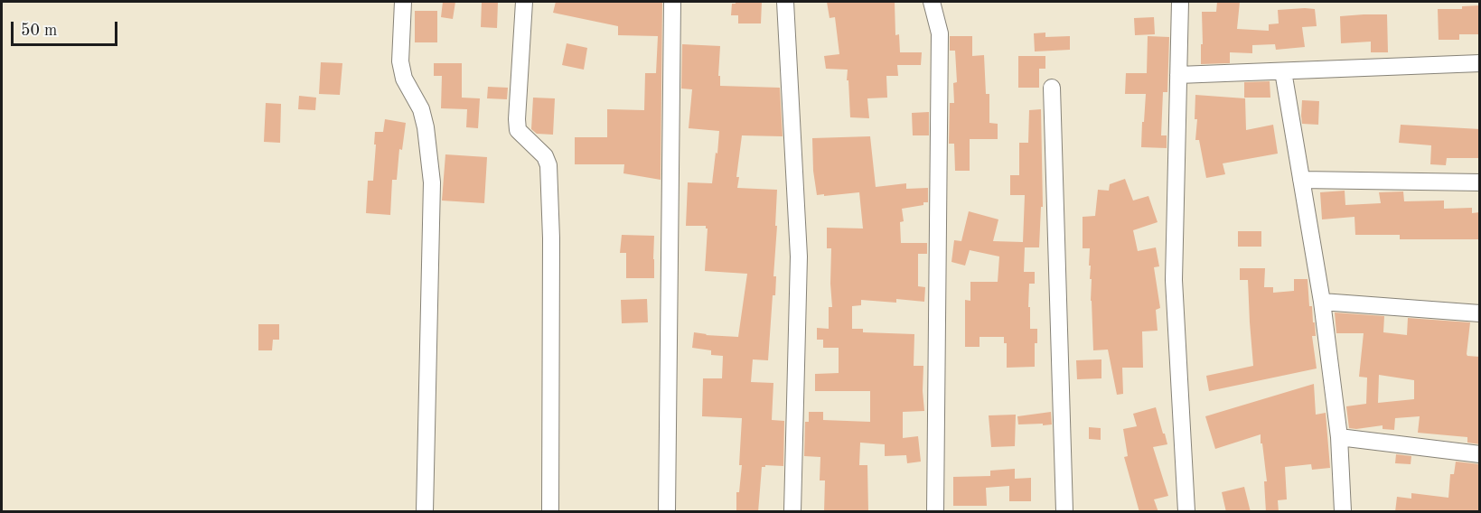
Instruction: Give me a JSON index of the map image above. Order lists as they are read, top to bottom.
{
  "scale_bar": "50 m"
}
